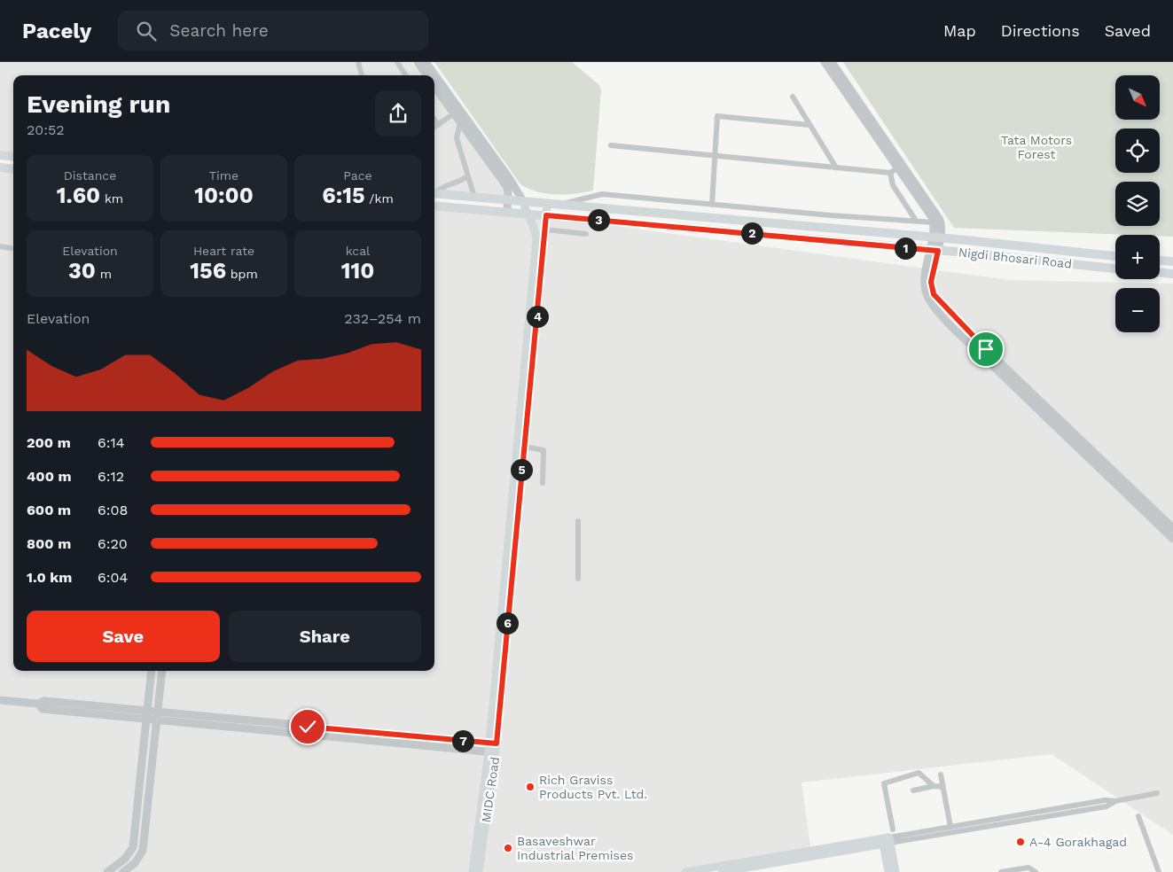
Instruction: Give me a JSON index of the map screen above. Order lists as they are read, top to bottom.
{
  "streets": {
    "main road": ["Nigdi Bhosari Road", "MIDC Road"]
  },
  "parks": ["Tata Motors Forest"],
  "places": ["Rich Graviss Products Pvt. Ltd.", "A-4 Gorakhagad", "Basaveshwar Industrial Premises"],
  "north": "bottom right",
  "page": {
    "header": "Pacely",
    "search": "Search here",
    "nav": ["Map", "Directions", "Saved"],
    "map_buttons": ["+", "−"],
    "heading": ["Evening run", "20:52"],
    "stats": [
      ["Distance", "1.60 km"],
      ["Time", "10:00"],
      ["Pace", "6:15 /km"],
      ["Elevation", "30 m"],
      ["Heart rate", "156 bpm"],
      ["kcal", "110"]
    ],
    "pins": [
      "3",
      "2",
      "1",
      "4",
      "5",
      "6",
      "7"
    ],
    "chart": ["Elevation", "232–254 m"],
    "list": [
      {
        "name": "200 m",
        "note": "6:14"
      },
      {
        "name": "400 m",
        "note": "6:12"
      },
      {
        "name": "600 m",
        "note": "6:08"
      },
      {
        "name": "800 m",
        "note": "6:20"
      },
      {
        "name": "1.0 km",
        "note": "6:04"
      }
    ],
    "buttons": ["Save", "Share"]
  }
}
